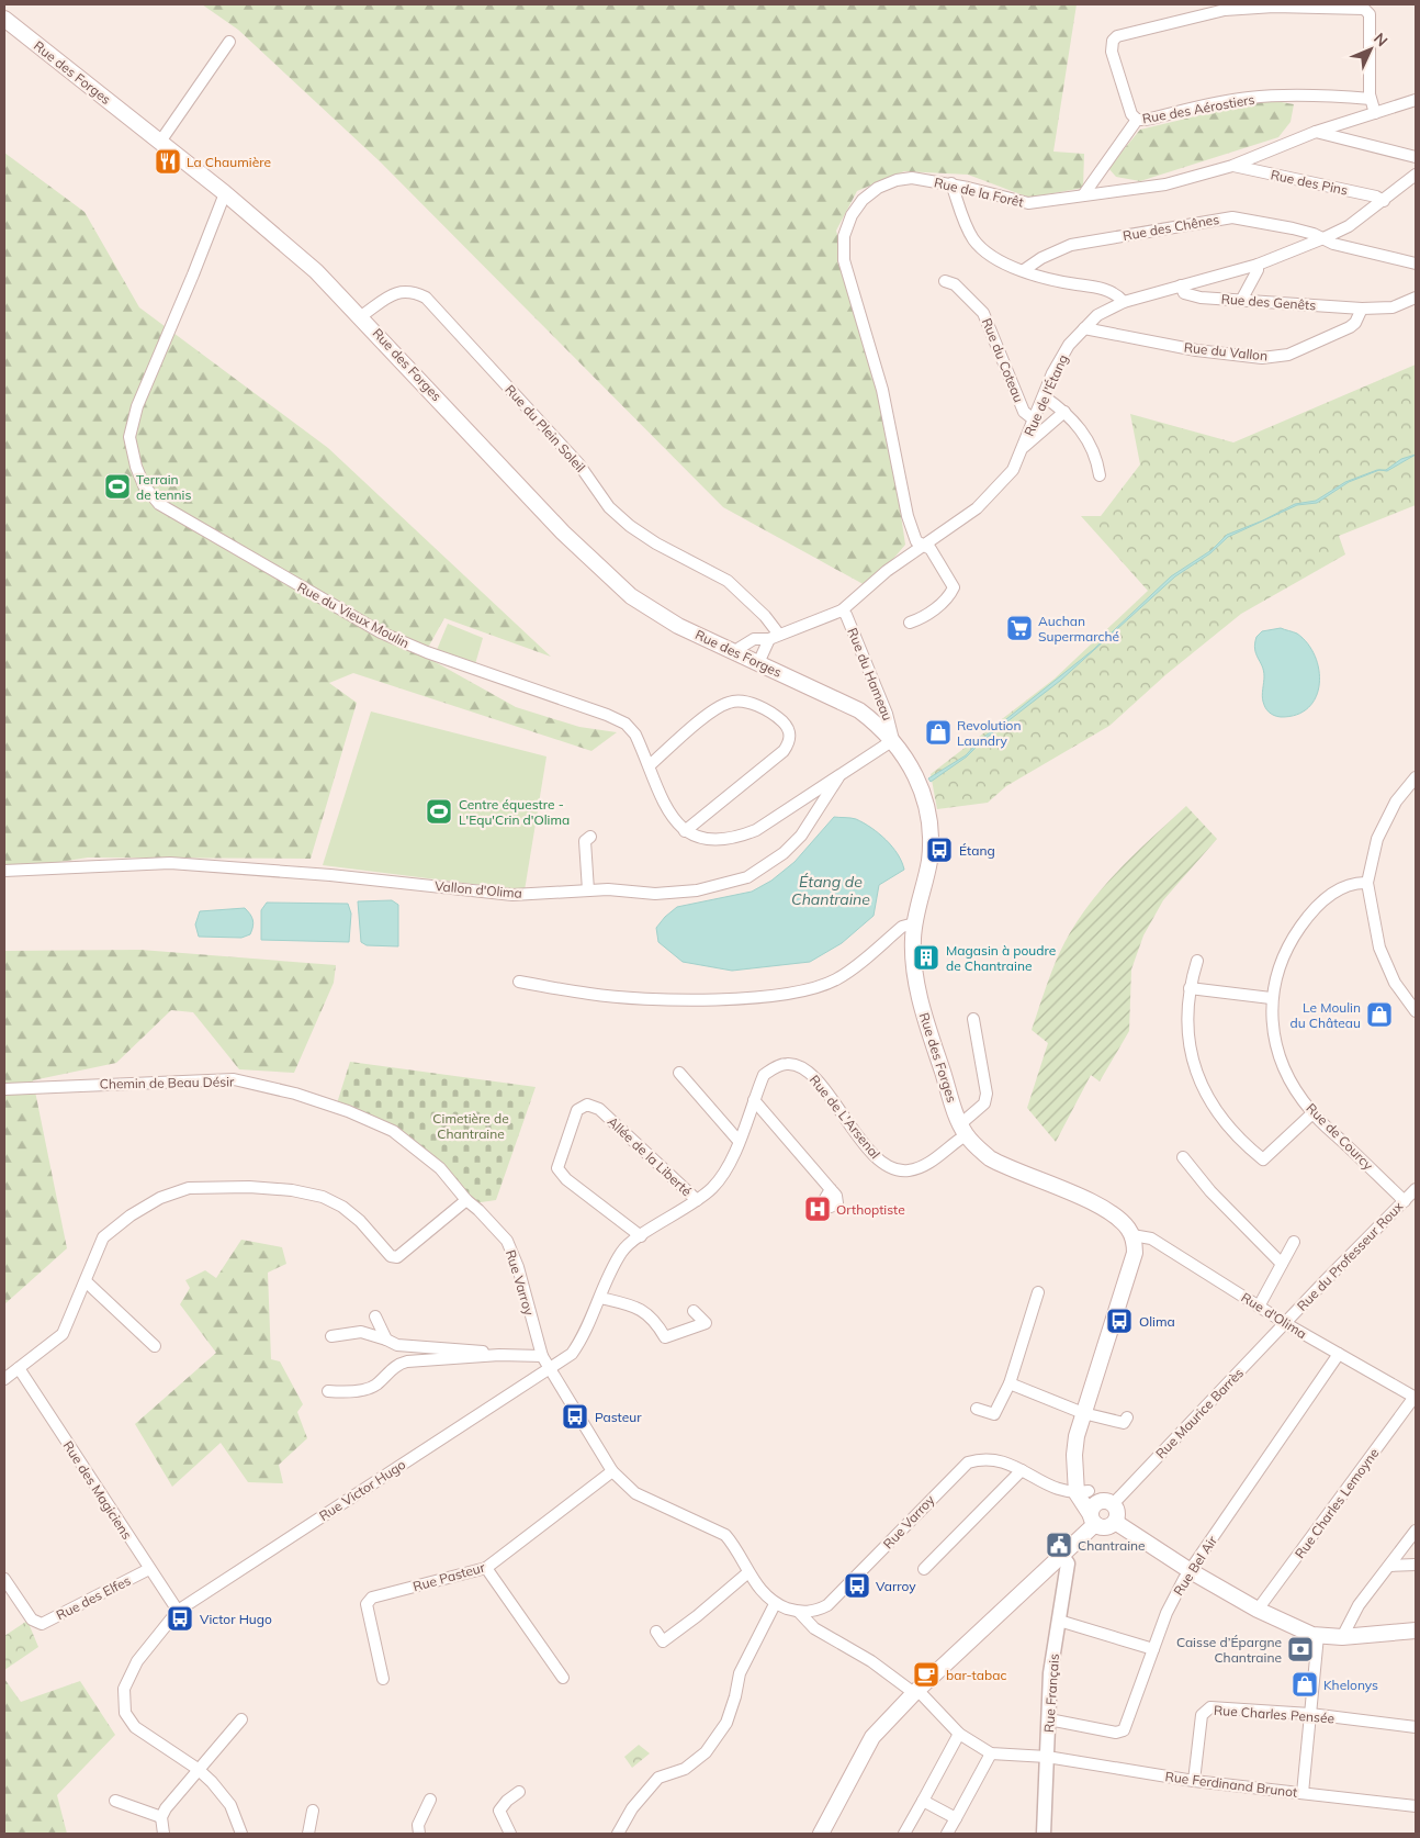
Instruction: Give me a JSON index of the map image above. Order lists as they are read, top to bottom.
{
  "streets": {
    "main road": ["Rue des Forges"],
    "street": [
      "Rue des Aérostiers",
      "Rue des Pins",
      "Rue de la Forêt",
      "Rue des Chênes",
      "Rue des Genêts",
      "Rue du Vallon",
      "Rue du Coteau",
      "Rue de l'Étang",
      "Rue du Plein Soleil",
      "Rue du Vieux Moulin",
      "Rue du Hameau",
      "Vallon d'Olima",
      "Chemin de Beau Désir",
      "Rue de L'Arsenal",
      "Rue de Courcy",
      "Allée de la Liberté",
      "Rue du Professeur Roux",
      "Rue Varroy",
      "Rue d'Olima",
      "Rue Maurice Barrès",
      "Rue des Magiciens",
      "Rue Victor Hugo",
      "Rue Charles Lemoyne",
      "Rue Bel Air",
      "Rue Pasteur",
      "Rue des Elfes",
      "Rue Français",
      "Rue Charles Pensée",
      "Rue Ferdinand Brunot"
    ]
  },
  "crossings": [
    ["Rue des Forges", "Rue de l'Étang"],
    ["Rue des Forges", "Rue du Plein Soleil"],
    ["Rue des Forges", "Rue du Vieux Moulin"],
    ["Rue des Forges", "Rue du Hameau"],
    ["Rue des Forges", "Vallon d'Olima"],
    ["Rue des Forges", "Rue de L'Arsenal"],
    ["Rue des Forges", "Rue d'Olima"],
    ["Rue des Aérostiers", "Rue de la Forêt"],
    ["Rue des Pins", "Rue de la Forêt"],
    ["Rue des Pins", "Rue de l'Étang"],
    ["Rue de la Forêt", "Rue de l'Étang"],
    ["Rue des Chênes", "Rue de l'Étang"],
    ["Rue des Genêts", "Rue du Vallon"],
    ["Rue des Genêts", "Rue de l'Étang"],
    ["Rue du Vallon", "Rue de l'Étang"],
    ["Rue du Coteau", "Rue de l'Étang"],
    ["Rue de l'Étang", "Rue du Plein Soleil"],
    ["Rue de l'Étang", "Rue du Hameau"],
    ["Rue du Vieux Moulin", "Vallon d'Olima"],
    ["Rue du Hameau", "Vallon d'Olima"],
    ["Chemin de Beau Désir", "Rue Varroy"],
    ["Rue de L'Arsenal", "Allée de la Liberté"],
    ["Rue de L'Arsenal", "Rue Varroy"],
    ["Rue de L'Arsenal", "Rue Victor Hugo"],
    ["Rue de Courcy", "Rue du Professeur Roux"],
    ["Rue du Professeur Roux", "Rue d'Olima"],
    ["Rue du Professeur Roux", "Rue Maurice Barrès"],
    ["Rue Varroy", "Rue Maurice Barrès"],
    ["Rue Varroy", "Rue Victor Hugo"],
    ["Rue Varroy", "Rue Pasteur"],
    ["Rue d'Olima", "Rue Maurice Barrès"],
    ["Rue d'Olima", "Rue Charles Lemoyne"],
    ["Rue d'Olima", "Rue Bel Air"],
    ["Rue des Magiciens", "Rue Victor Hugo"],
    ["Rue des Magiciens", "Rue des Elfes"],
    ["Rue Bel Air", "Rue Français"],
    ["Rue Français", "Rue Ferdinand Brunot"],
    ["Rue Charles Pensée", "Rue Ferdinand Brunot"]
  ],
  "water": ["Étang de Chantraine"],
  "parks": ["Cimetière de Chantraine"],
  "places": {
    "restaurant": ["La Chaumière"],
    "sports": ["Terrain de tennis", "Centre équestre - L'Equ'Crin d'Olima"],
    "supermarket": ["Auchan Supermarché"],
    "shop": ["Revolution Laundry", "Le Moulin du Château", "Khelonys"],
    "bus stop": [
      "Étang",
      "Olima",
      "Pasteur",
      "Varroy",
      "Victor Hugo"
    ],
    "building": ["Magasin à poudre de Chantraine"],
    "hospital": ["Orthoptiste"],
    "public building": ["Chantraine"],
    "bank": ["Caisse d’Épargne Chantraine"],
    "cafe": ["bar-tabac"]
  },
  "north": "top right"
}
